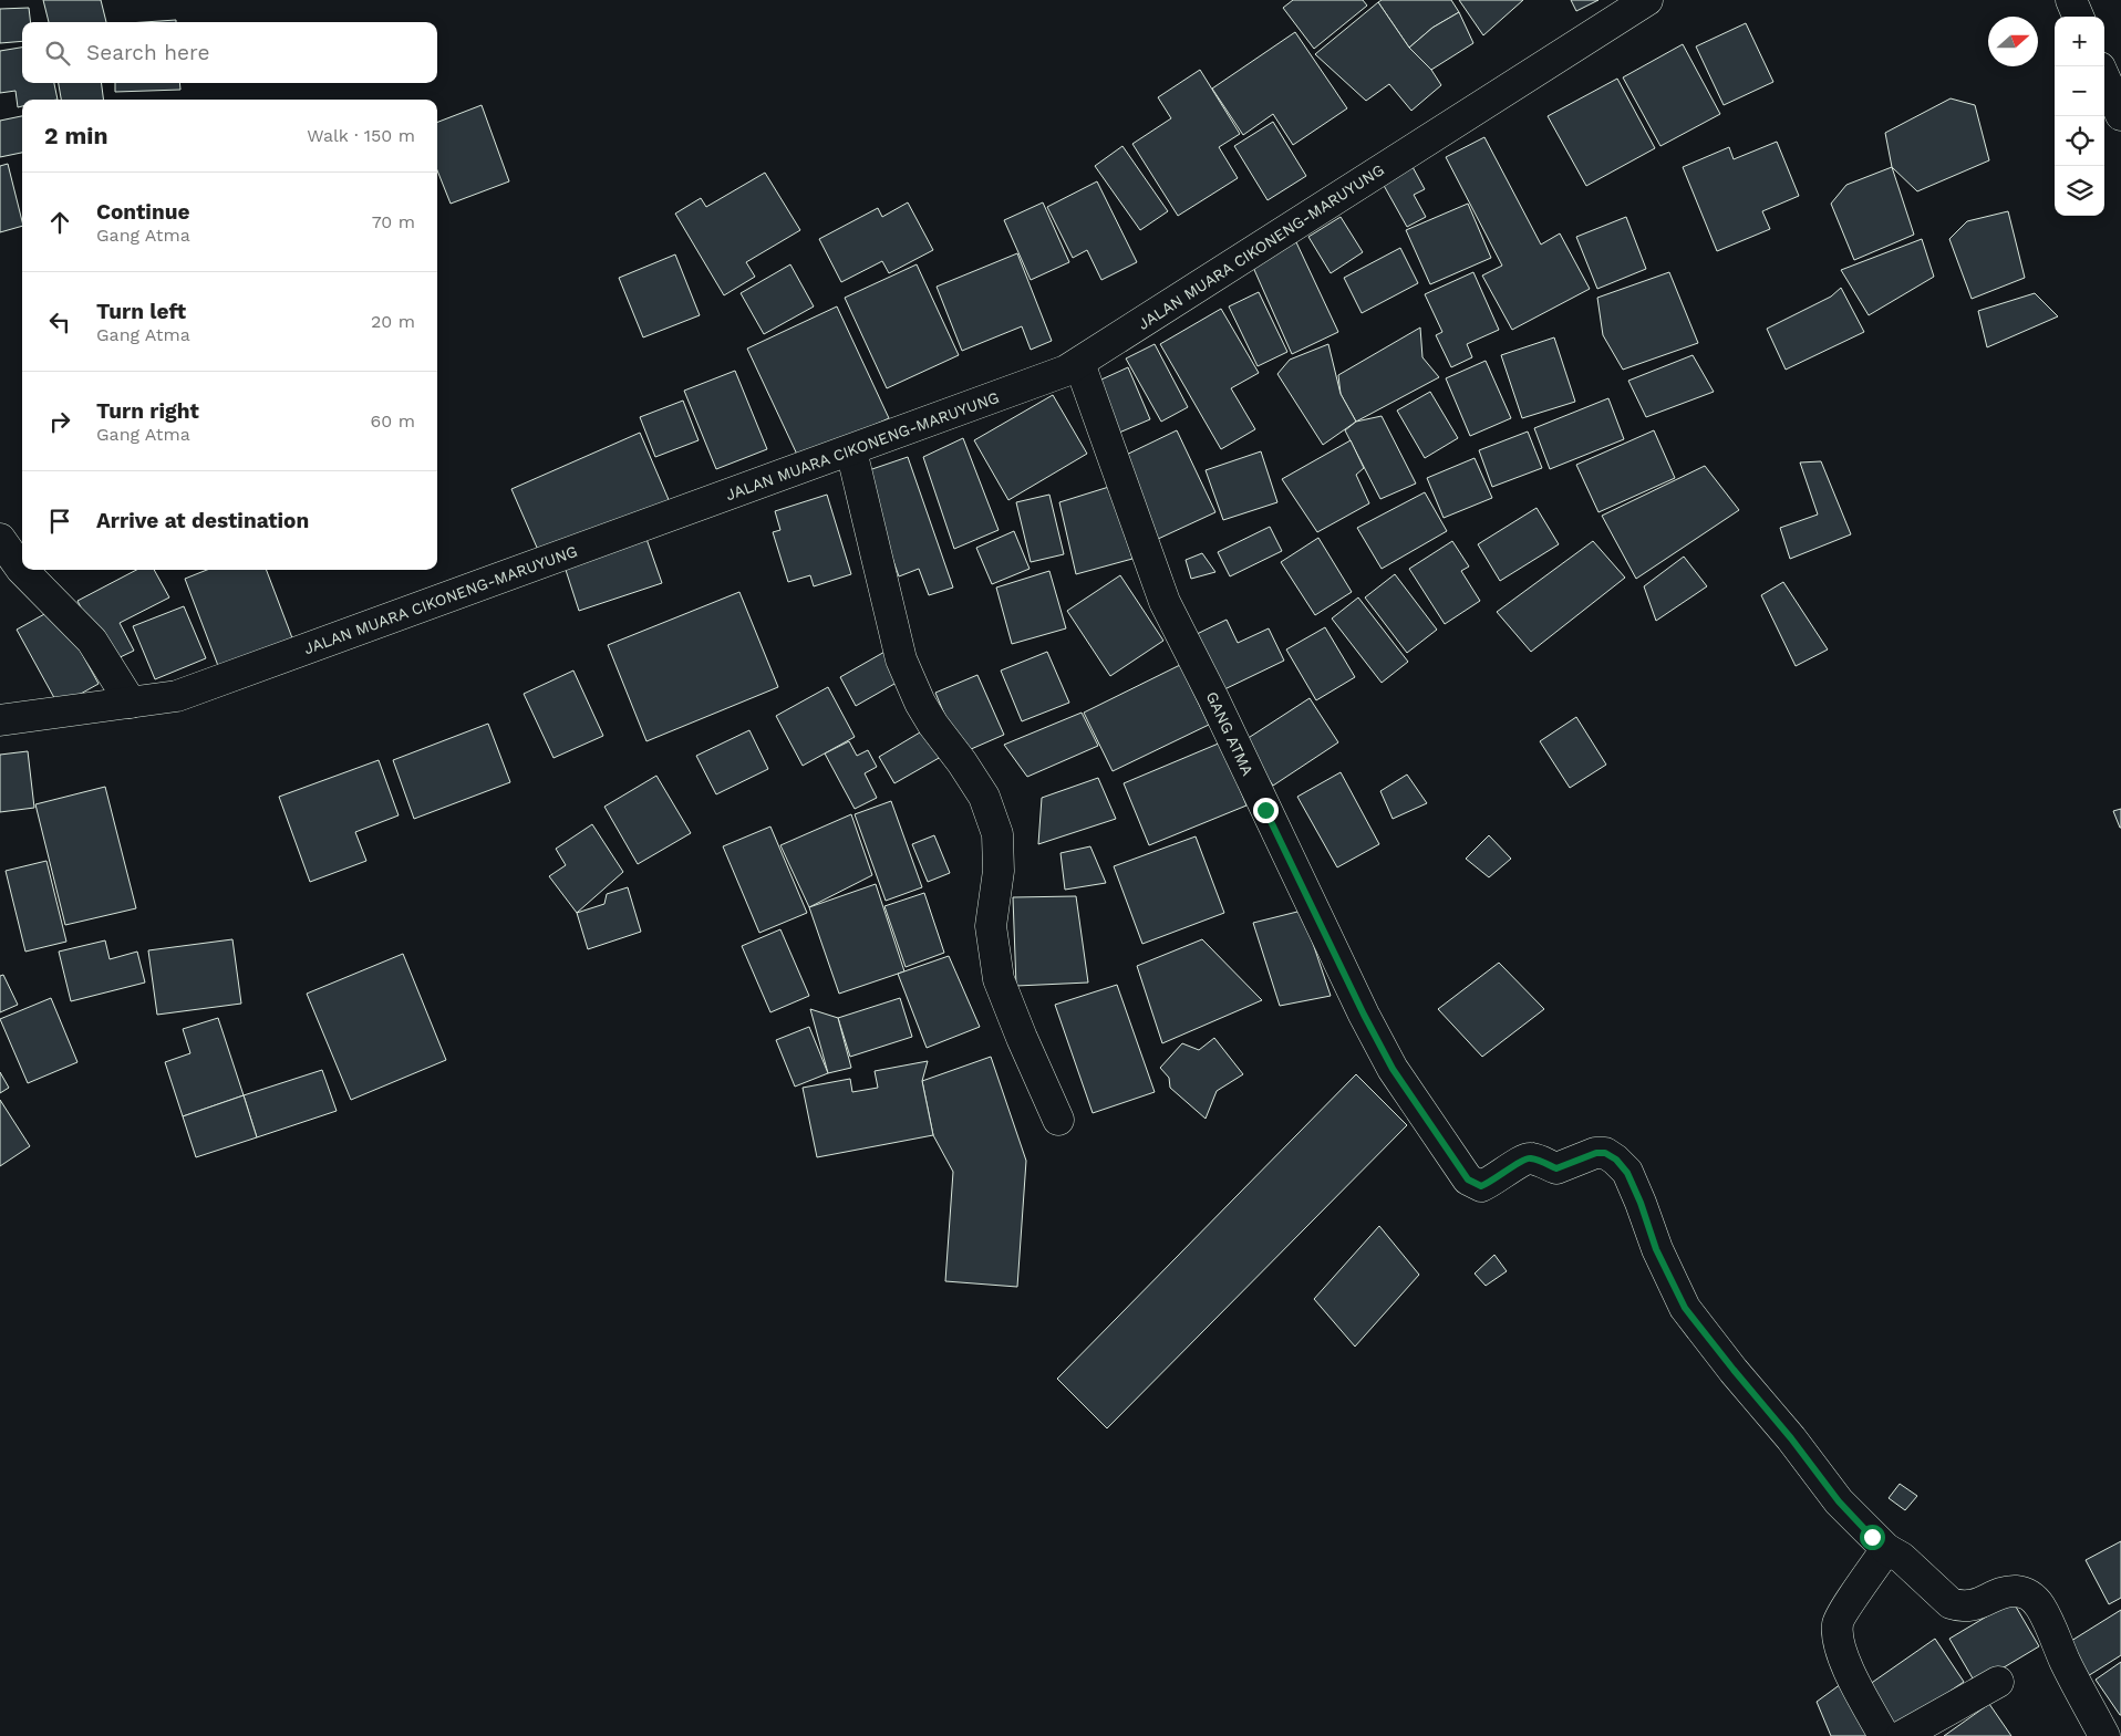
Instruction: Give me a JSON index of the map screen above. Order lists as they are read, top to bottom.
{
  "streets": {
    "street": ["JALAN MUARA CIKONENG-MARUYUNG", "GANG ATMA"]
  },
  "crossings": [
    ["JALAN MUARA CIKONENG-MARUYUNG", "GANG ATMA"]
  ],
  "north": "right",
  "page": {
    "map_buttons": ["+", "−"],
    "search": "Search here",
    "heading": ["2 min", "Walk · 150 m"],
    "list": [
      ["Continue", "Gang Atma", "70 m"],
      ["Turn left", "Gang Atma", "20 m"],
      ["Turn right", "Gang Atma", "60 m"],
      "Arrive at destination"
    ]
  }
}
